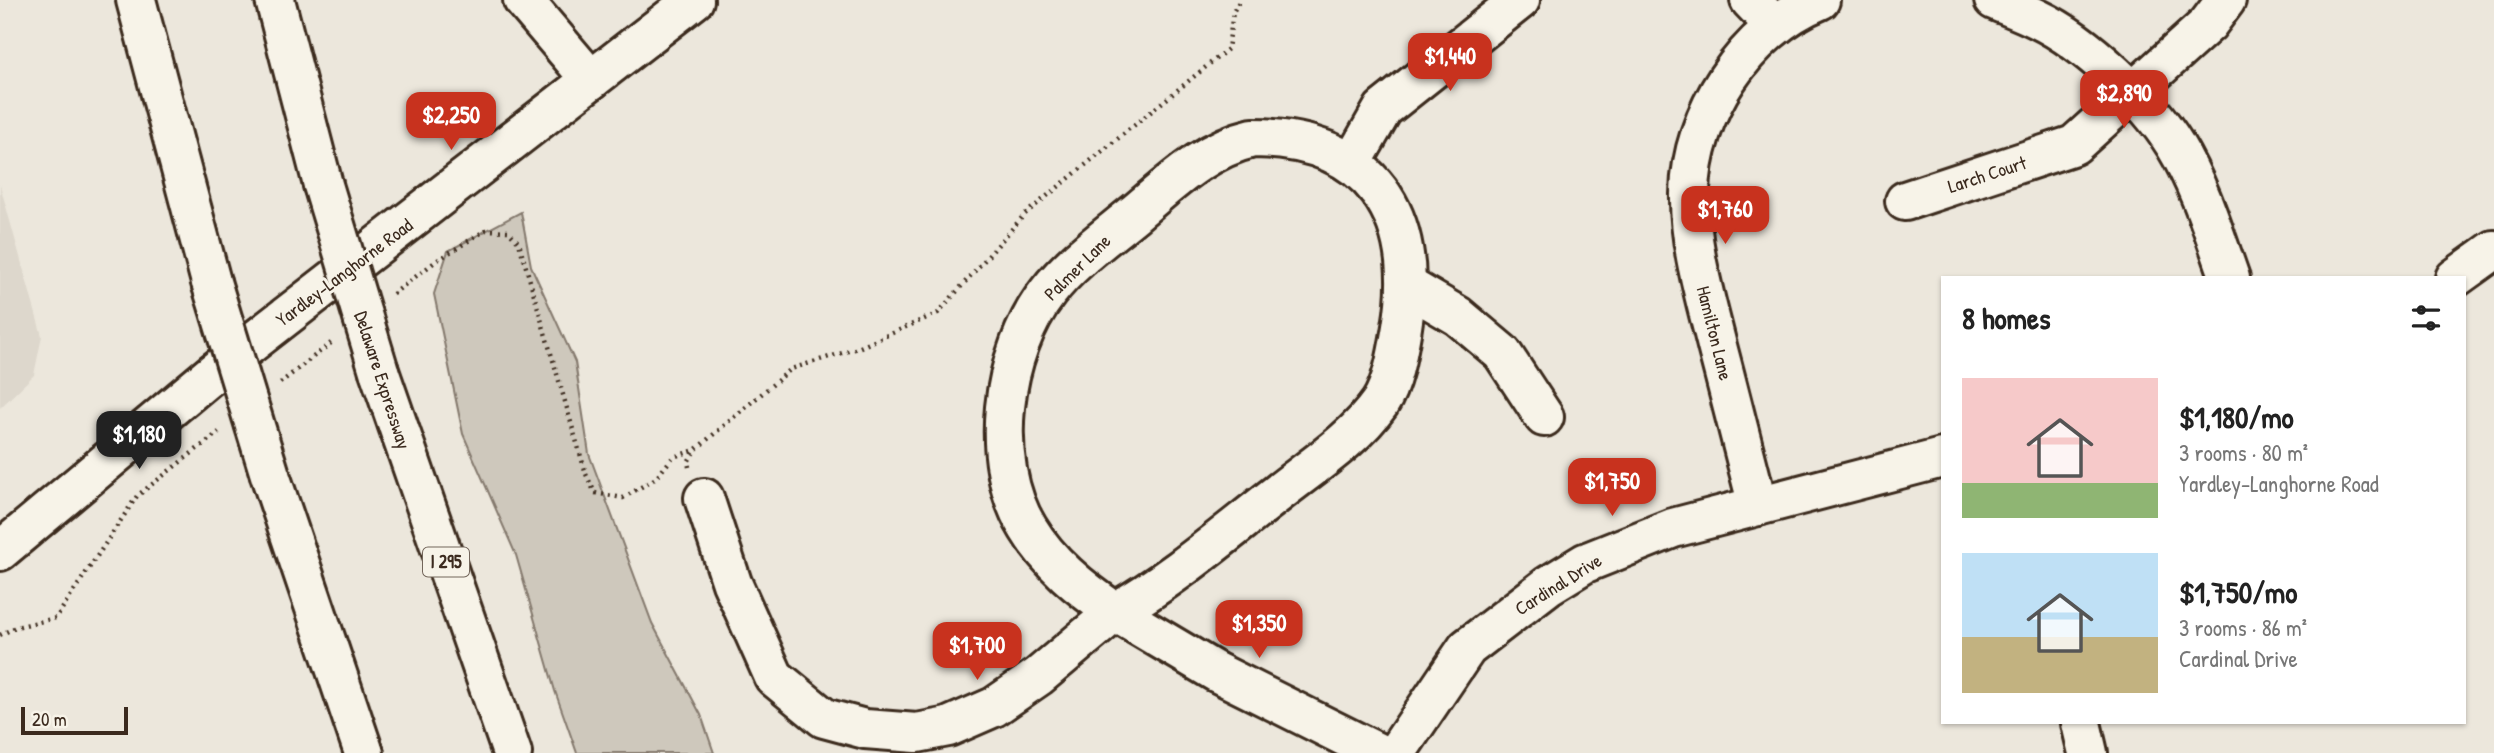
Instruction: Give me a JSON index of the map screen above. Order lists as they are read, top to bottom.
{
  "streets": {
    "main road": [
      "Larch Court",
      "Palmer Lane",
      "Yardley-Langhorne Road",
      "Hamilton Lane",
      "Delaware Expressway",
      "I 295",
      "Cardinal Drive"
    ]
  },
  "crossings": [
    ["Hamilton Lane", "Cardinal Drive"]
  ],
  "scale_bar": "20 m",
  "page": {
    "price": [
      "$1,440",
      "$2,890",
      "$2,250",
      "$1,760",
      "$1,180",
      "$1,750",
      "$1,350",
      "$1,700"
    ],
    "heading": "8 homes",
    "list": [
      {
        "name": "$1,180/mo",
        "note": "3 rooms · 80 m² · Yardley-Langhorne Road"
      },
      {
        "name": "$1,750/mo",
        "note": "3 rooms · 86 m² · Cardinal Drive"
      }
    ],
    "scale": "20 m"
  }
}
